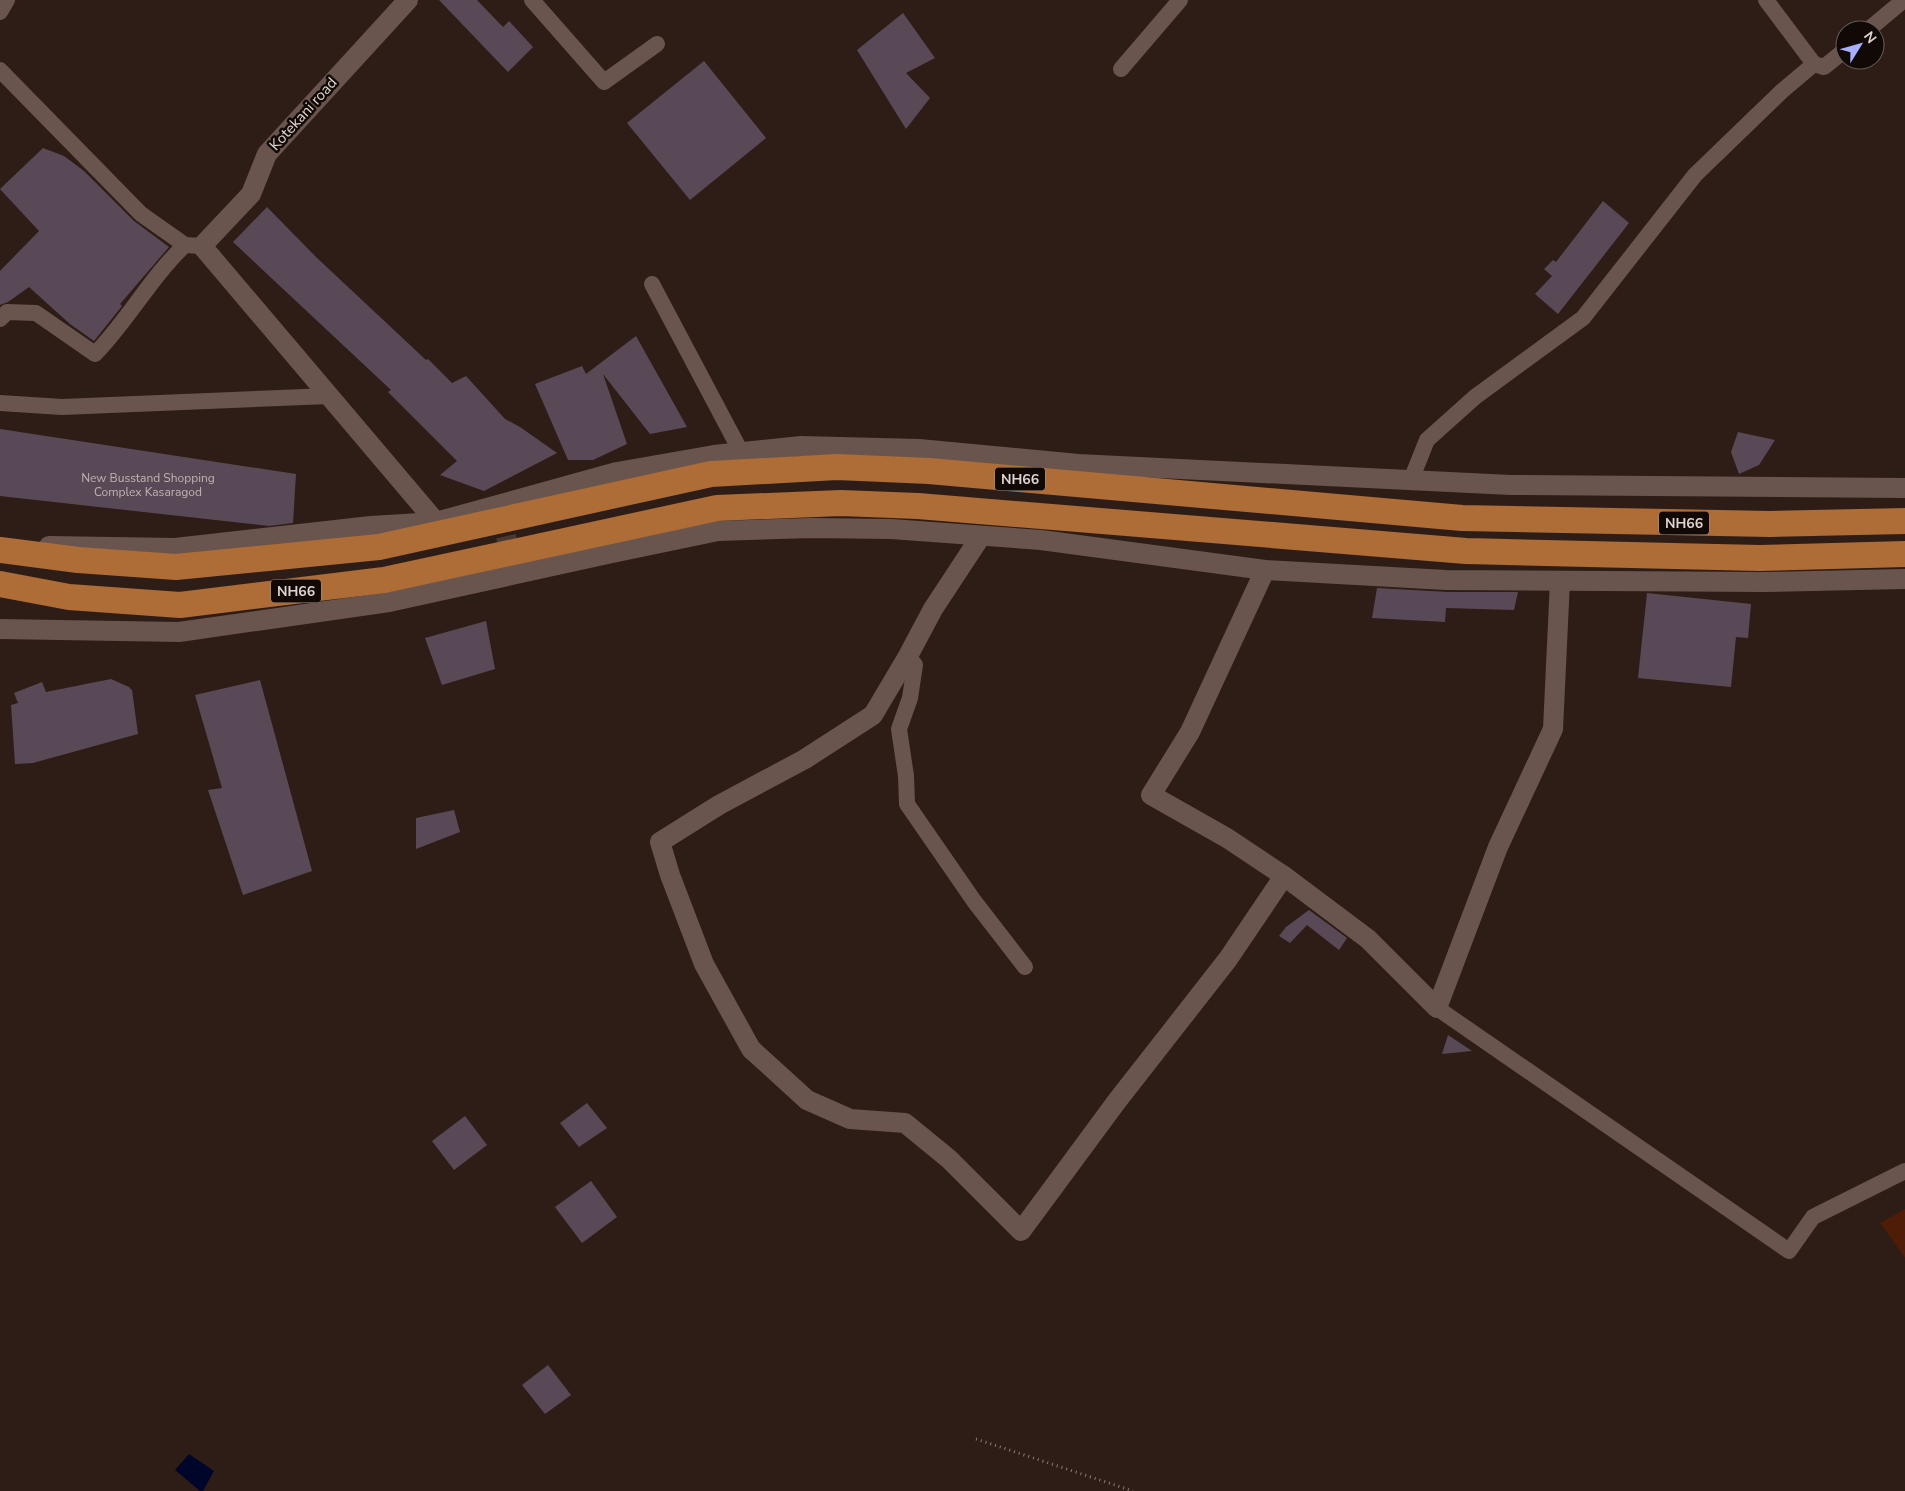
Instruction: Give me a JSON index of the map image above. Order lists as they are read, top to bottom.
{
  "streets": {
    "highway": ["NH66"],
    "street": ["Kotekani road"]
  },
  "house_numbers": ["New Busstand Shopping Complex Kasaragod"],
  "north": "top right"
}
